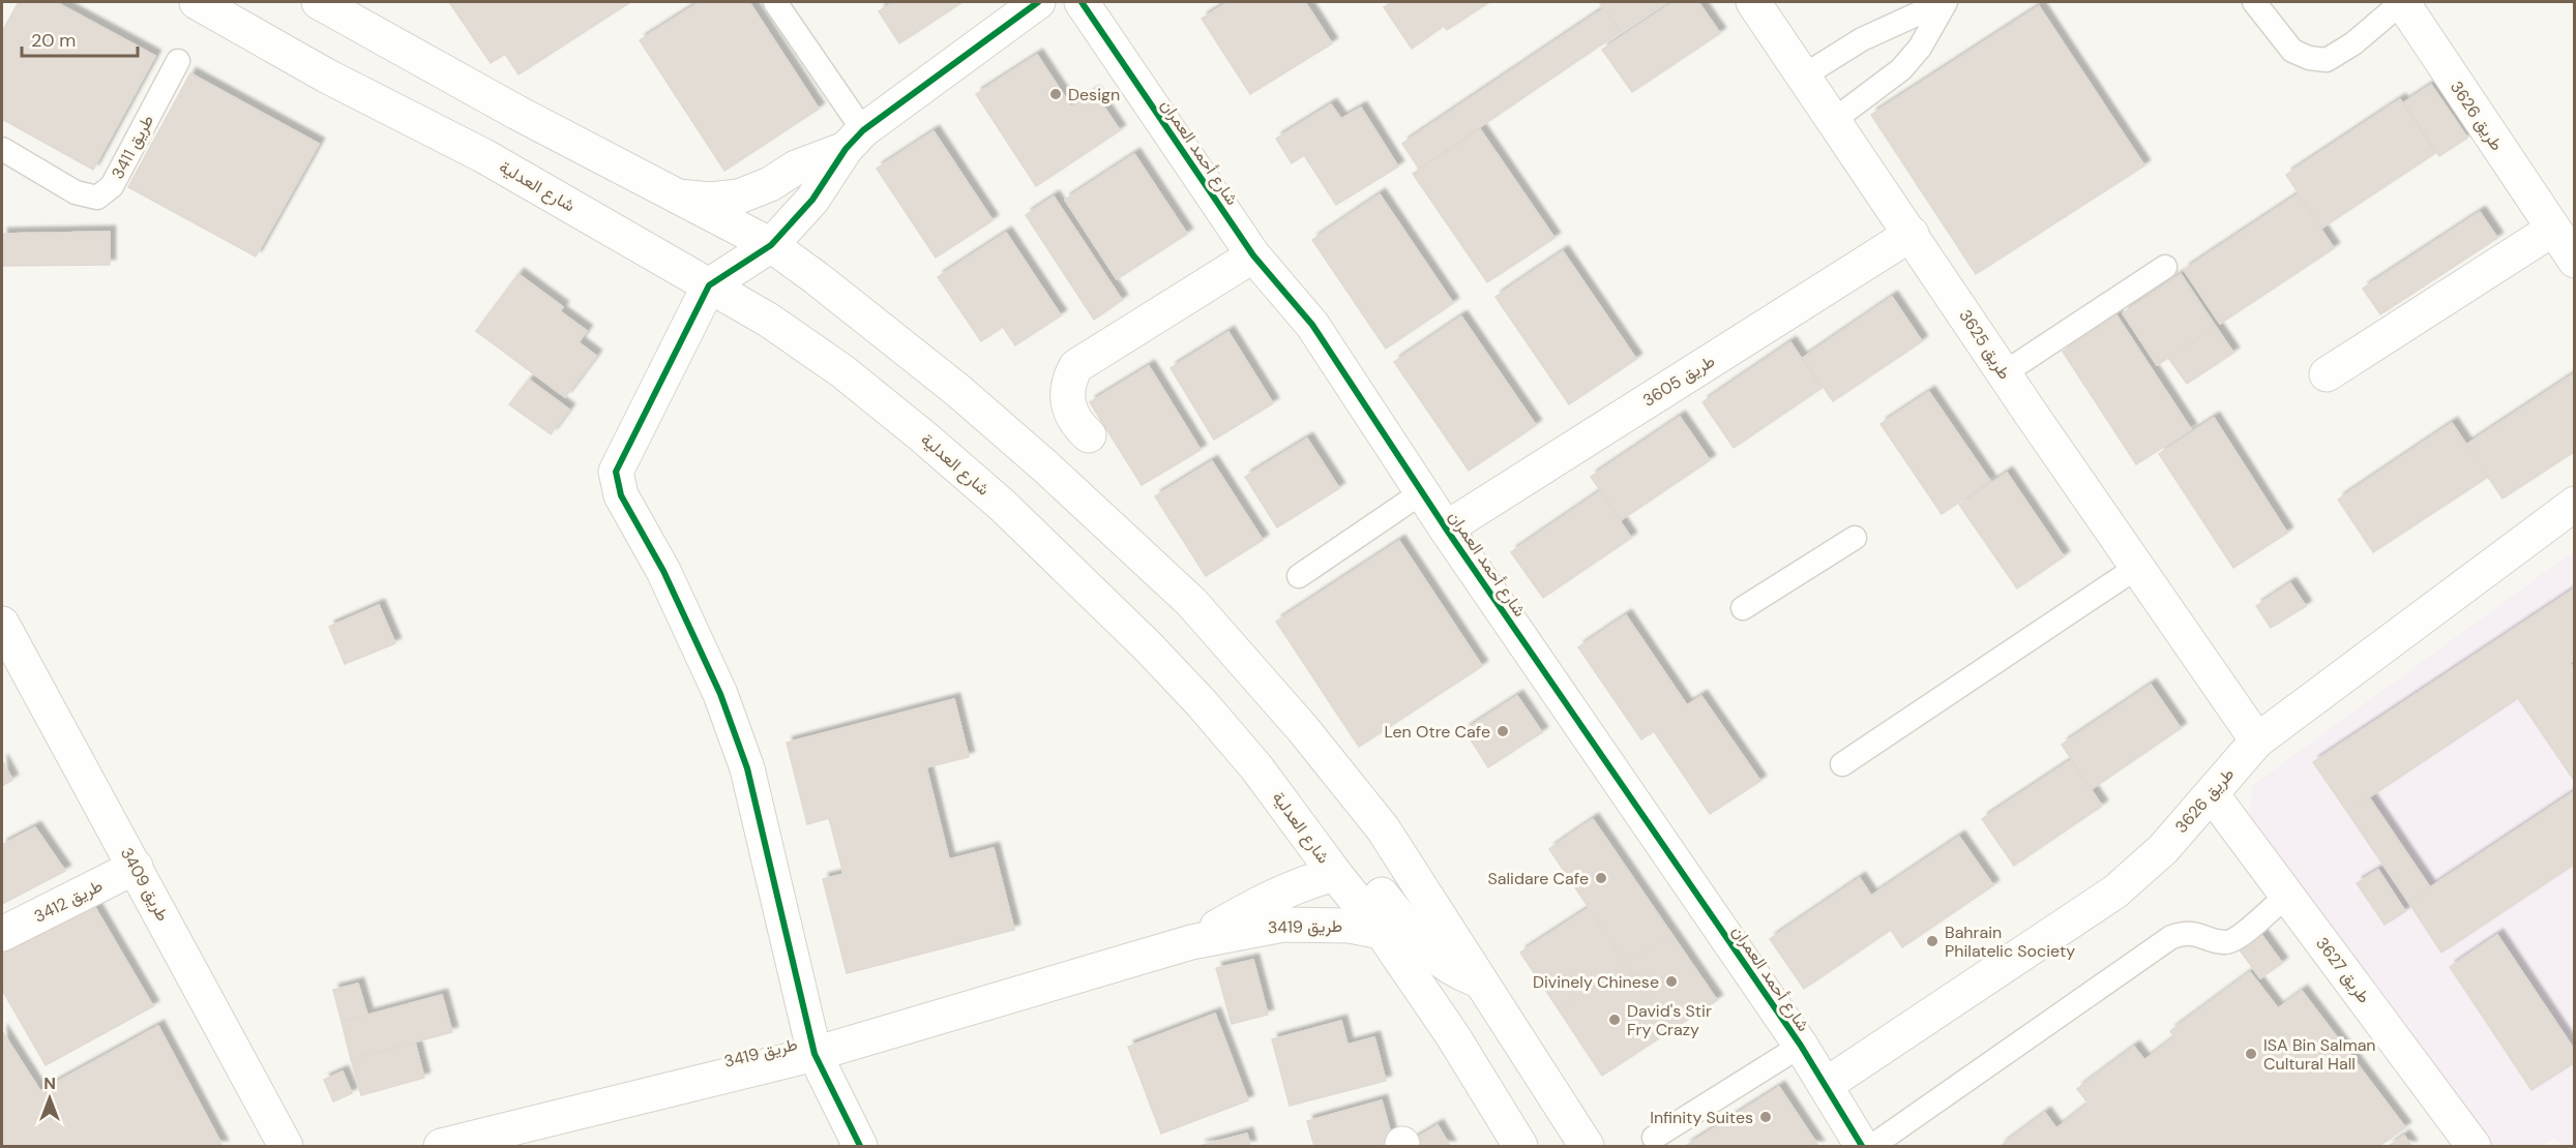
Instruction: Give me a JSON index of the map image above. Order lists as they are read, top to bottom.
{
  "streets": {
    "street": [
      "طريق 3626",
      "شارع أحمد العمران",
      "شارع العدلية",
      "طريق 3625",
      "طريق 3605",
      "طريق 3409",
      "طريق 3412",
      "طريق 3419",
      "طريق 3627"
    ],
    "lane": ["طريق 3411"]
  },
  "crossings": [
    ["طريق 3626", "شارع أحمد العمران"],
    ["طريق 3626", "طريق 3625"],
    ["طريق 3626", "طريق 3627"],
    ["شارع أحمد العمران", "طريق 3605"],
    ["شارع العدلية", "طريق 3419"],
    ["طريق 3625", "طريق 3605"],
    ["طريق 3409", "طريق 3412"]
  ],
  "places": [
    "Design",
    "Len Otre Cafe",
    "Salidare Cafe",
    "Bahrain Philatelic Society",
    "Divinely Chinese",
    "David's Stir Fry Crazy",
    "ISA Bin Salman Cultural Hall",
    "Infinity Suites"
  ],
  "scale_bar": "20 m",
  "north": "top"
}
